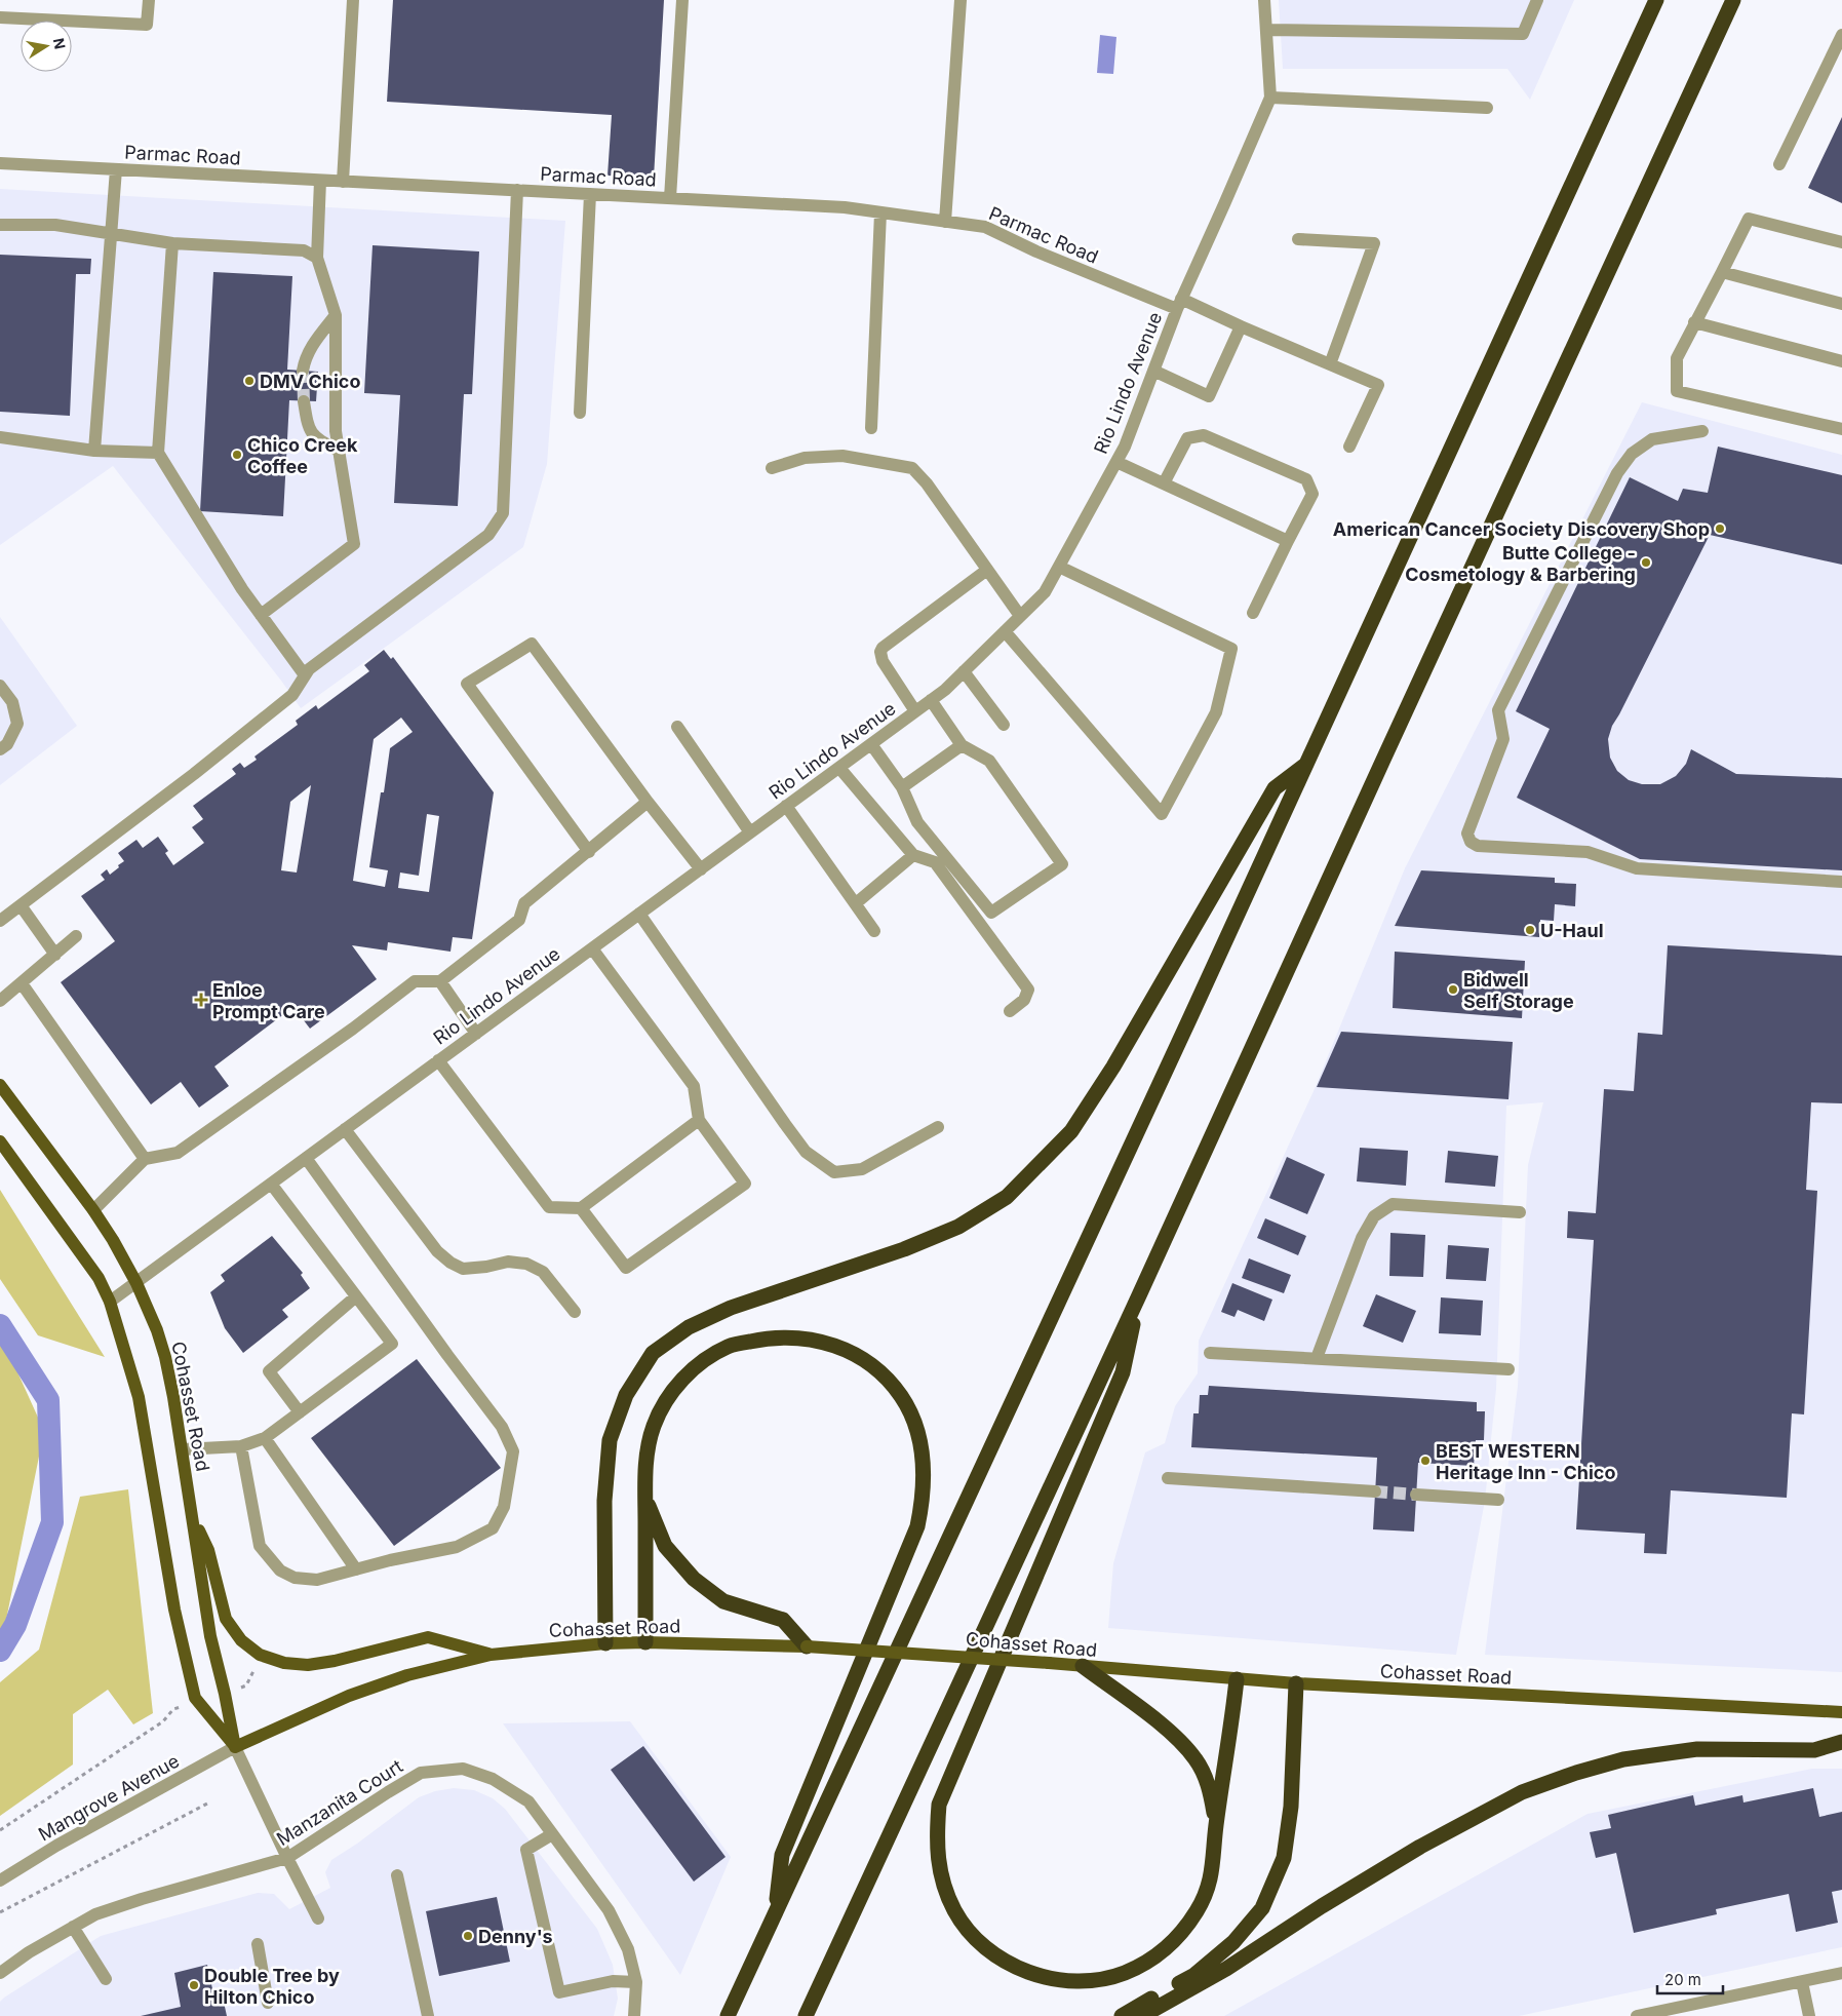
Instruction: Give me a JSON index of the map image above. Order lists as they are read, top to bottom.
{
  "streets": {
    "main road": ["Cohasset Road"],
    "street": [
      "Parmac Road",
      "Rio Lindo Avenue",
      "Mangrove Avenue",
      "Manzanita Court"
    ]
  },
  "crossings": [
    ["Parmac Road", "Rio Lindo Avenue"],
    ["Rio Lindo Avenue", "Cohasset Road"],
    ["Cohasset Road", "Mangrove Avenue"]
  ],
  "places": {
    "other": [
      "DMV Chico",
      "Chico Creek Coffee",
      "American Cancer Society Discovery Shop",
      "Butte College - Cosmetology & Barbering",
      "U-Haul",
      "Bidwell Self Storage",
      "BEST WESTERN Heritage Inn - Chico",
      "Denny's",
      "Double Tree by Hilton Chico"
    ],
    "health": ["Enloe Prompt Care"]
  },
  "scale_bar": "20 m",
  "north": "right"
}
